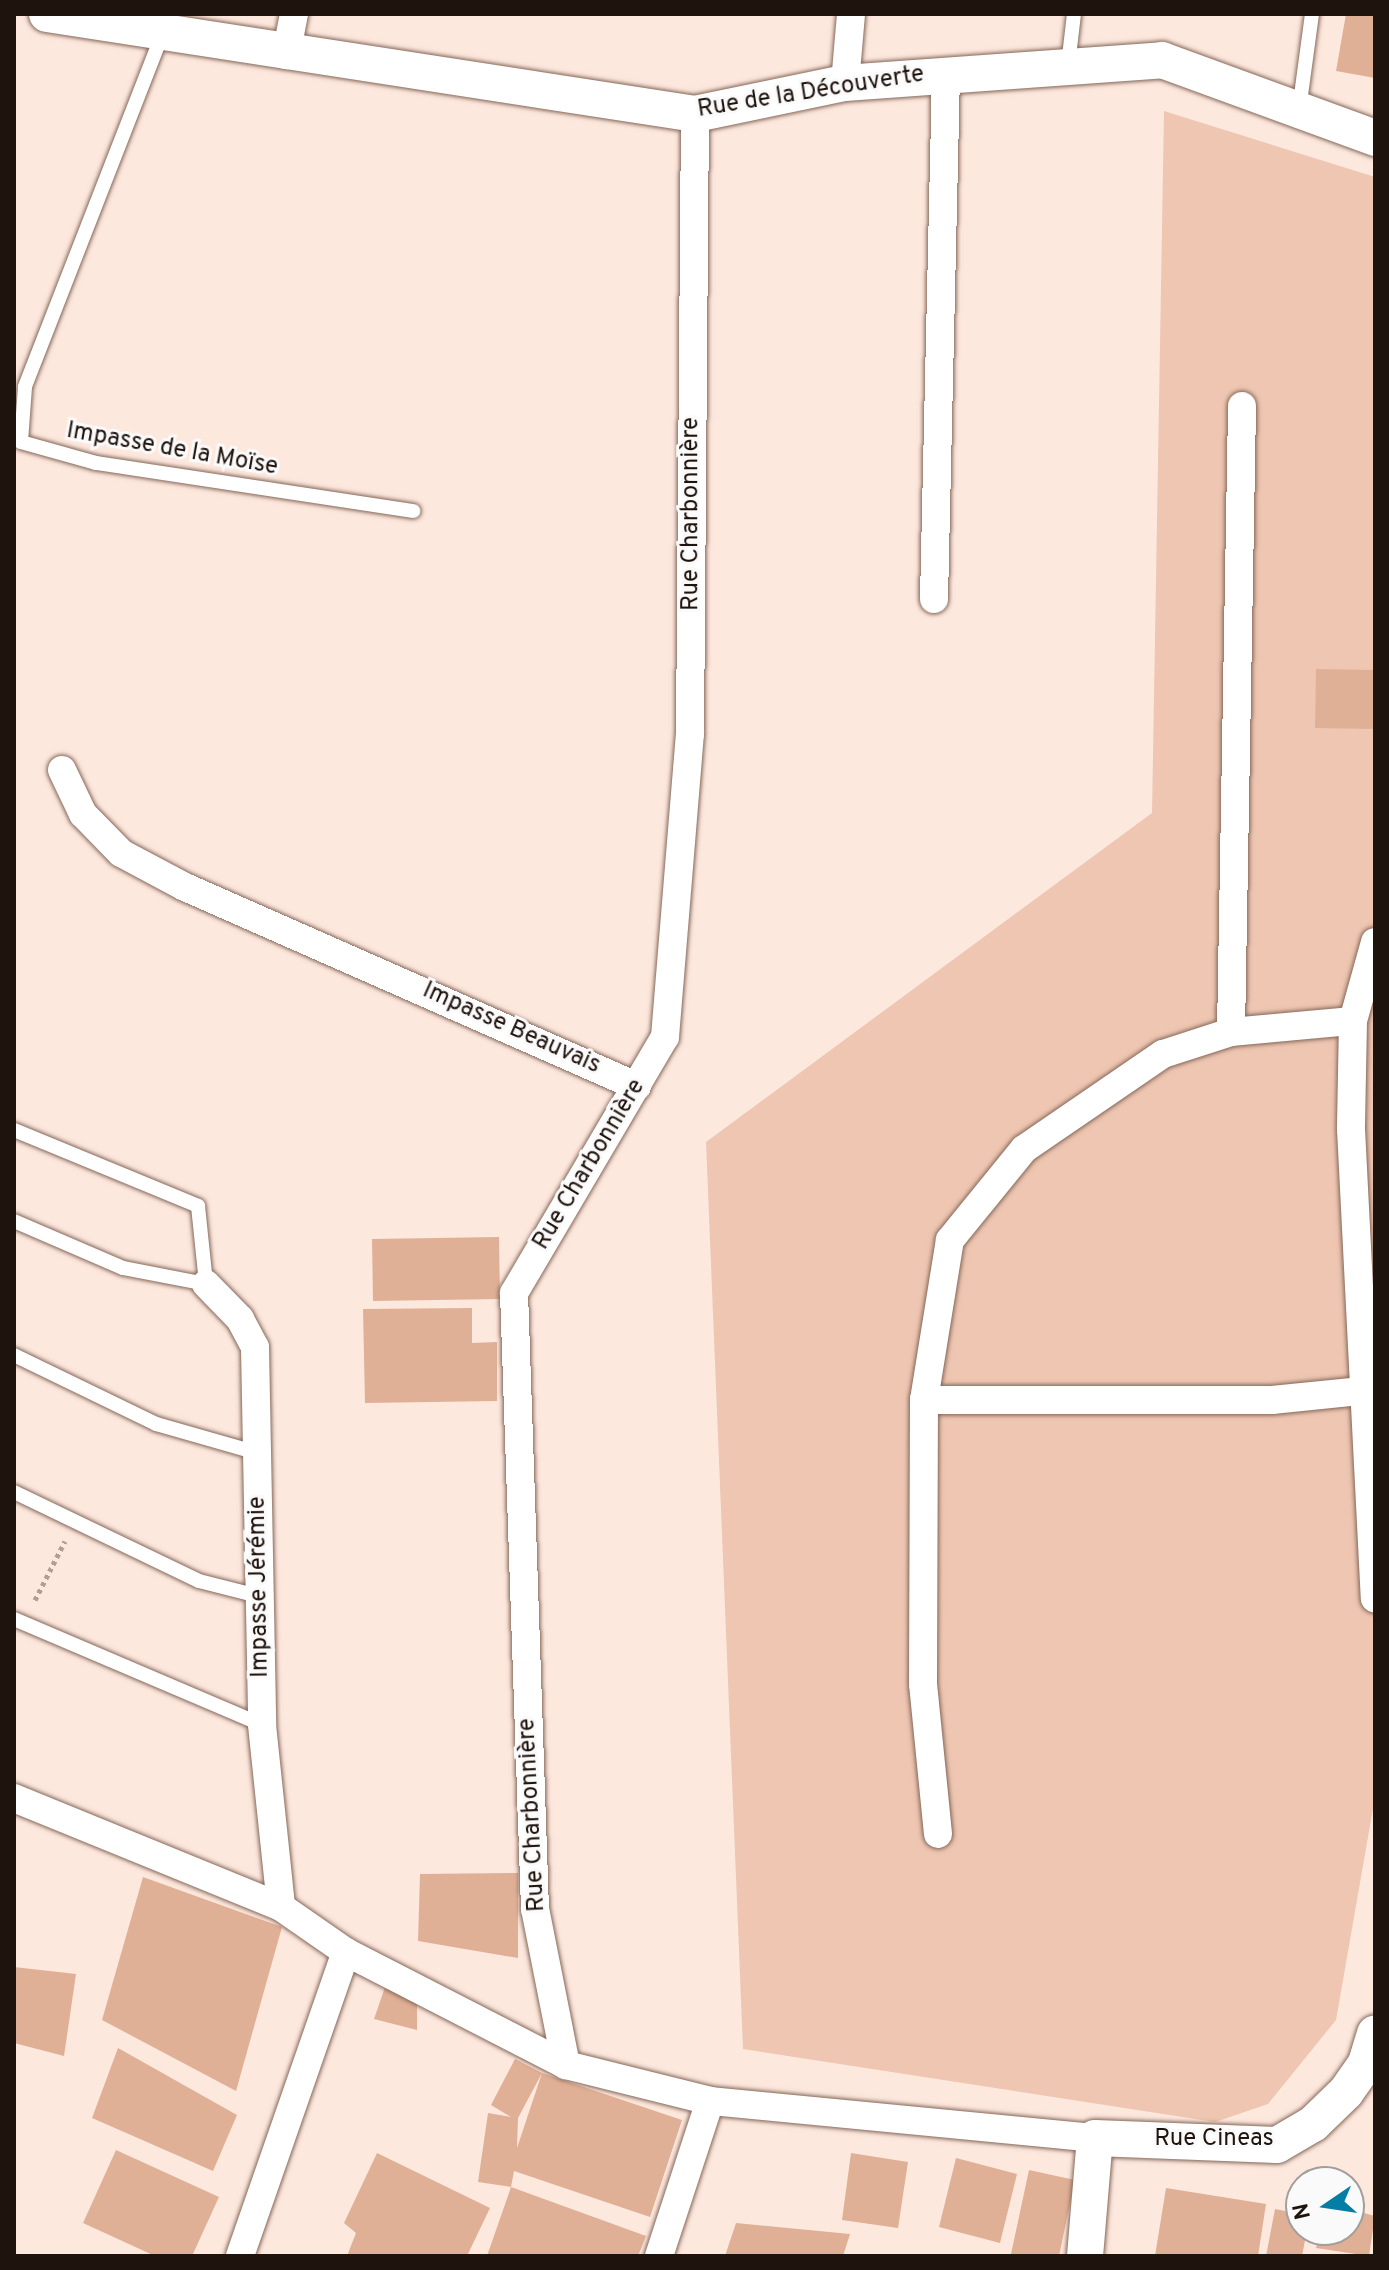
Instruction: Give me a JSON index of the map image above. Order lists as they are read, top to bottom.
{
  "streets": {
    "street": [
      "Rue de la Découverte",
      "Rue Charbonnière",
      "Impasse Beauvais",
      "Impasse Jérémie",
      "Rue Cineas"
    ],
    "lane": ["Impasse de la Moïse"]
  },
  "crossings": [
    ["Rue de la Découverte", "Impasse de la Moïse"],
    ["Rue de la Découverte", "Rue Charbonnière"],
    ["Rue Charbonnière", "Impasse Beauvais"]
  ],
  "north": "left"
}
